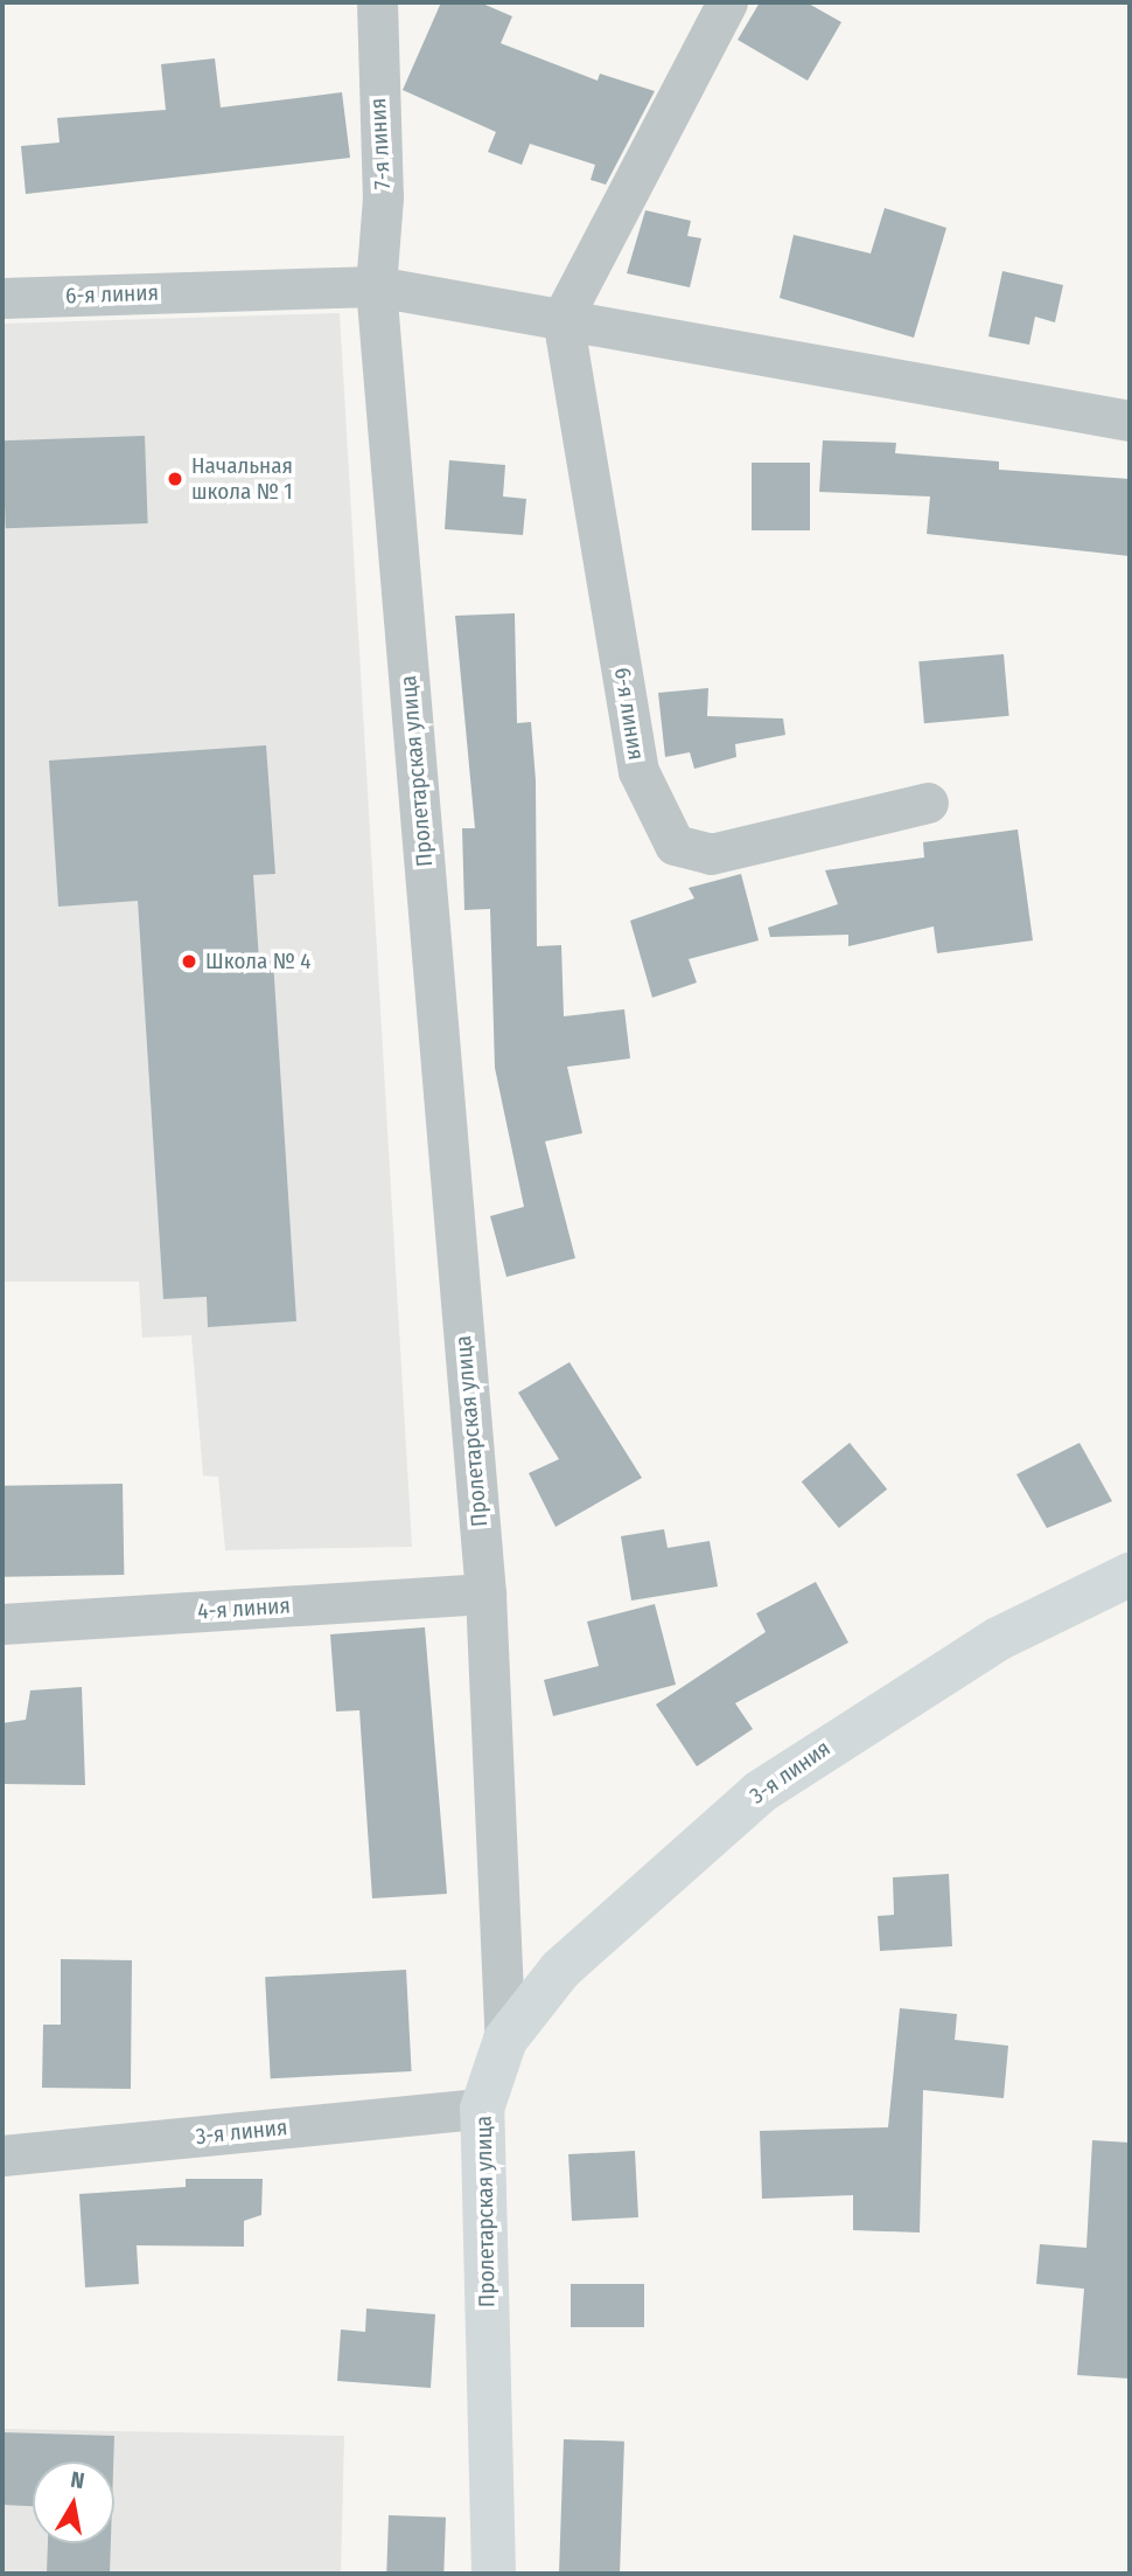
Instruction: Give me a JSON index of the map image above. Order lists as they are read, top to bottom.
{
  "streets": {
    "main road": ["Пролетарская улица", "3-я линия"],
    "street": ["7-я линия", "6-я линия", "4-я линия"]
  },
  "crossings": [
    ["7-я линия", "6-я линия"],
    ["7-я линия", "Пролетарская улица"],
    ["6-я линия", "Пролетарская улица"],
    ["Пролетарская улица", "4-я линия"],
    ["Пролетарская улица", "3-я линия"]
  ],
  "places": ["Начальная школа № 1", "Школа № 4"],
  "north": "top"
}
